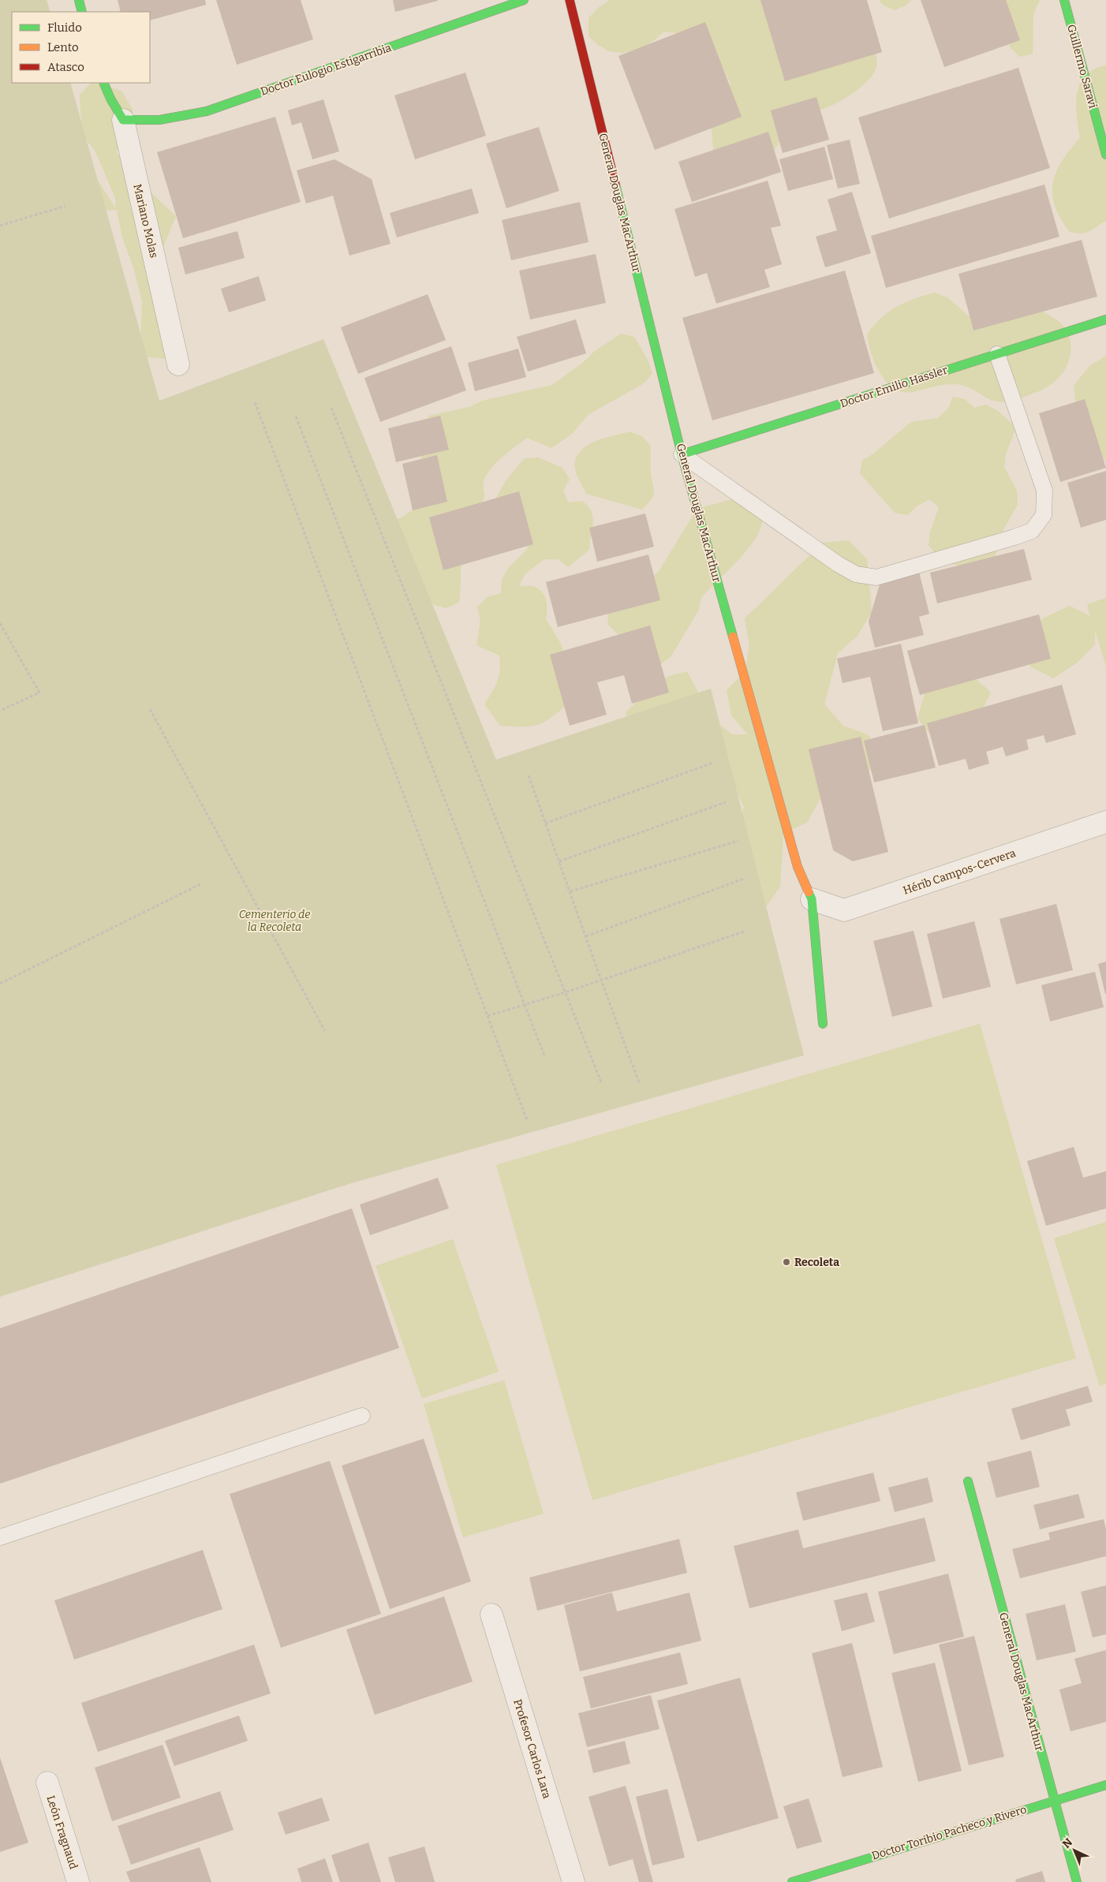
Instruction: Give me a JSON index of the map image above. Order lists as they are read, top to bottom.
{
  "streets": {
    "street": [
      "Guillermo Saravi",
      "Doctor Eulogio Estigarribia",
      "General Douglas MacArthur",
      "Mariano Molas",
      "Doctor Emilio Hassler",
      "Hérib Campos-Cervera",
      "Profesor Carlos Lara",
      "León Fragnaud",
      "Doctor Toribio Pacheco y Rivero"
    ]
  },
  "crossings": [
    ["Doctor Eulogio Estigarribia", "Mariano Molas"],
    ["General Douglas MacArthur", "Doctor Emilio Hassler"],
    ["General Douglas MacArthur", "Hérib Campos-Cervera"],
    ["General Douglas MacArthur", "Doctor Toribio Pacheco y Rivero"]
  ],
  "parks": ["Cementerio de la Recoleta"],
  "places": ["Recoleta"],
  "legend": ["Fluido", "Lento", "Atasco"],
  "north": "top left"
}
